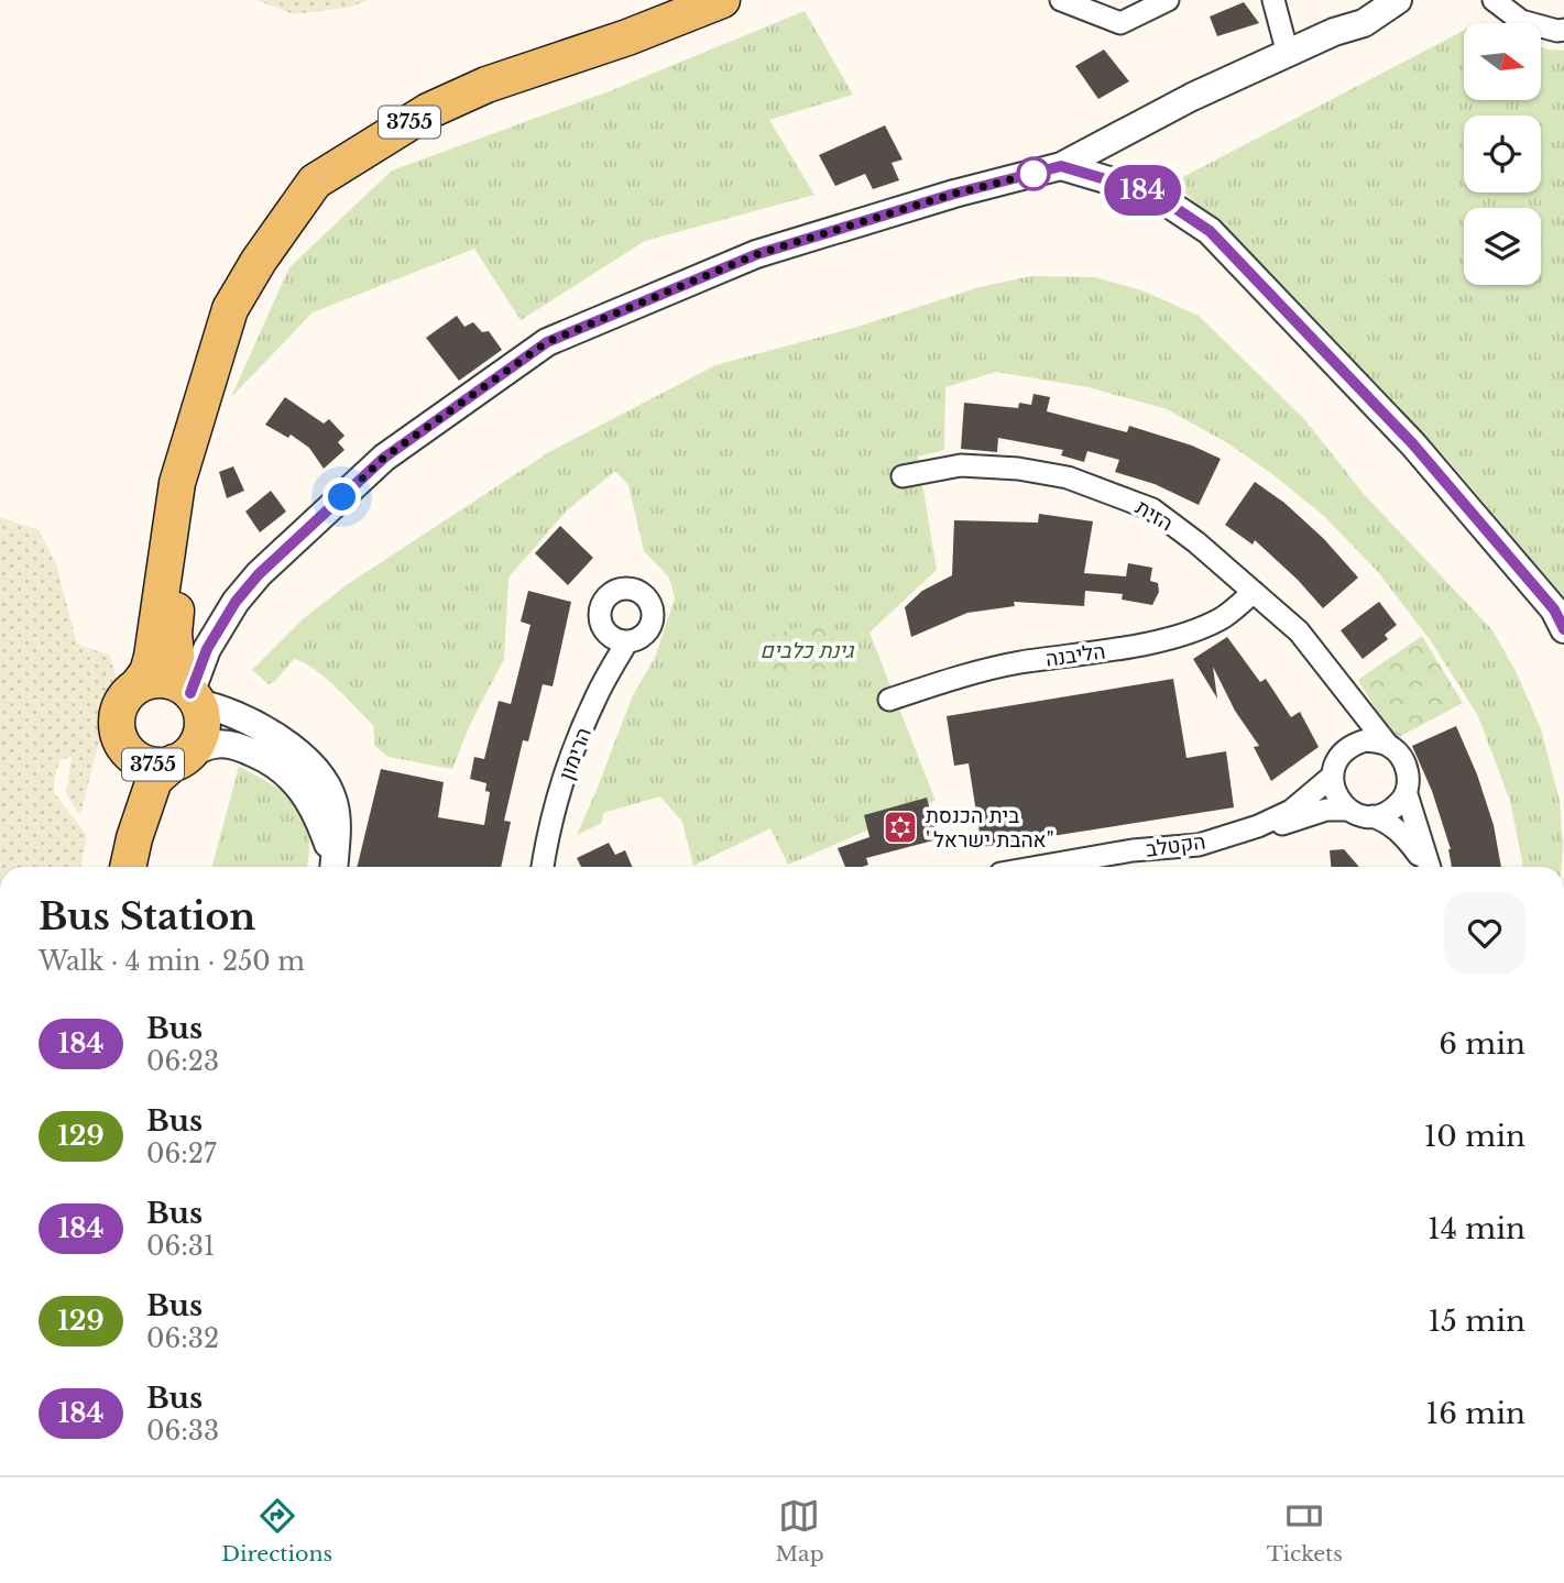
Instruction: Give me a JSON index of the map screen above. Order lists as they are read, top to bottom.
{
  "streets": {
    "main road": ["3755"],
    "street": [
      "הזית",
      "הליבנה",
      "הרימון",
      "הקטלב"
    ]
  },
  "crossings": [
    ["הזית", "הליבנה"],
    ["הזית", "הקטלב"]
  ],
  "parks": ["גינת כלבים"],
  "places": {
    "synagogue": ["בית הכנסת \"אהבת ישראל\""]
  },
  "lines": ["bus line 184"],
  "north": "right",
  "page": {
    "on_map": "184",
    "heading": ["Bus Station", "Walk · 4 min · 250 m"],
    "list": [
      {
        "mark": "184",
        "name": "Bus",
        "note": "06:23",
        "value": "6 min"
      },
      {
        "mark": "129",
        "name": "Bus",
        "note": "06:27",
        "value": "10 min"
      },
      {
        "mark": "184",
        "name": "Bus",
        "note": "06:31",
        "value": "14 min"
      },
      {
        "mark": "129",
        "name": "Bus",
        "note": "06:32",
        "value": "15 min"
      },
      {
        "mark": "184",
        "name": "Bus",
        "note": "06:33",
        "value": "16 min"
      }
    ],
    "tabs": ["Directions", "Map", "Tickets"]
  }
}
